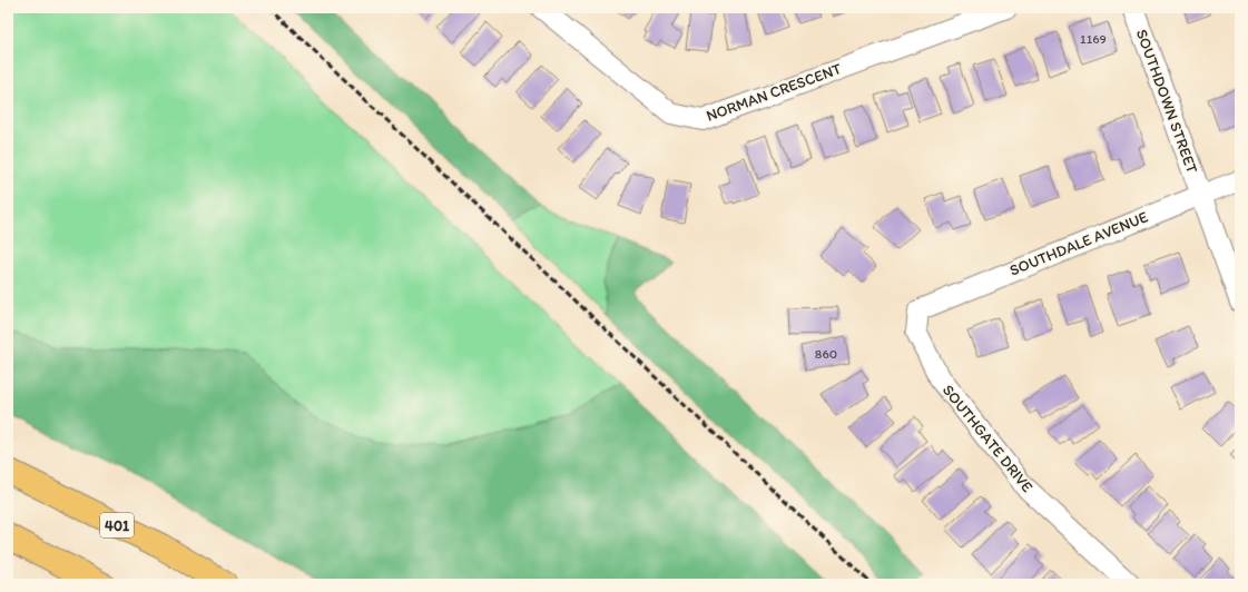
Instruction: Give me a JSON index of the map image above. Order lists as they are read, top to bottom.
{
  "streets": {
    "highway": ["401"],
    "street": [
      "NORMAN CRESCENT",
      "SOUTHDOWN STREET",
      "SOUTHDALE AVENUE",
      "SOUTHGATE DRIVE"
    ]
  },
  "crossings": [
    ["SOUTHDOWN STREET", "SOUTHDALE AVENUE"],
    ["SOUTHDALE AVENUE", "SOUTHGATE DRIVE"]
  ],
  "house_numbers": ["1169", "860"]
}
